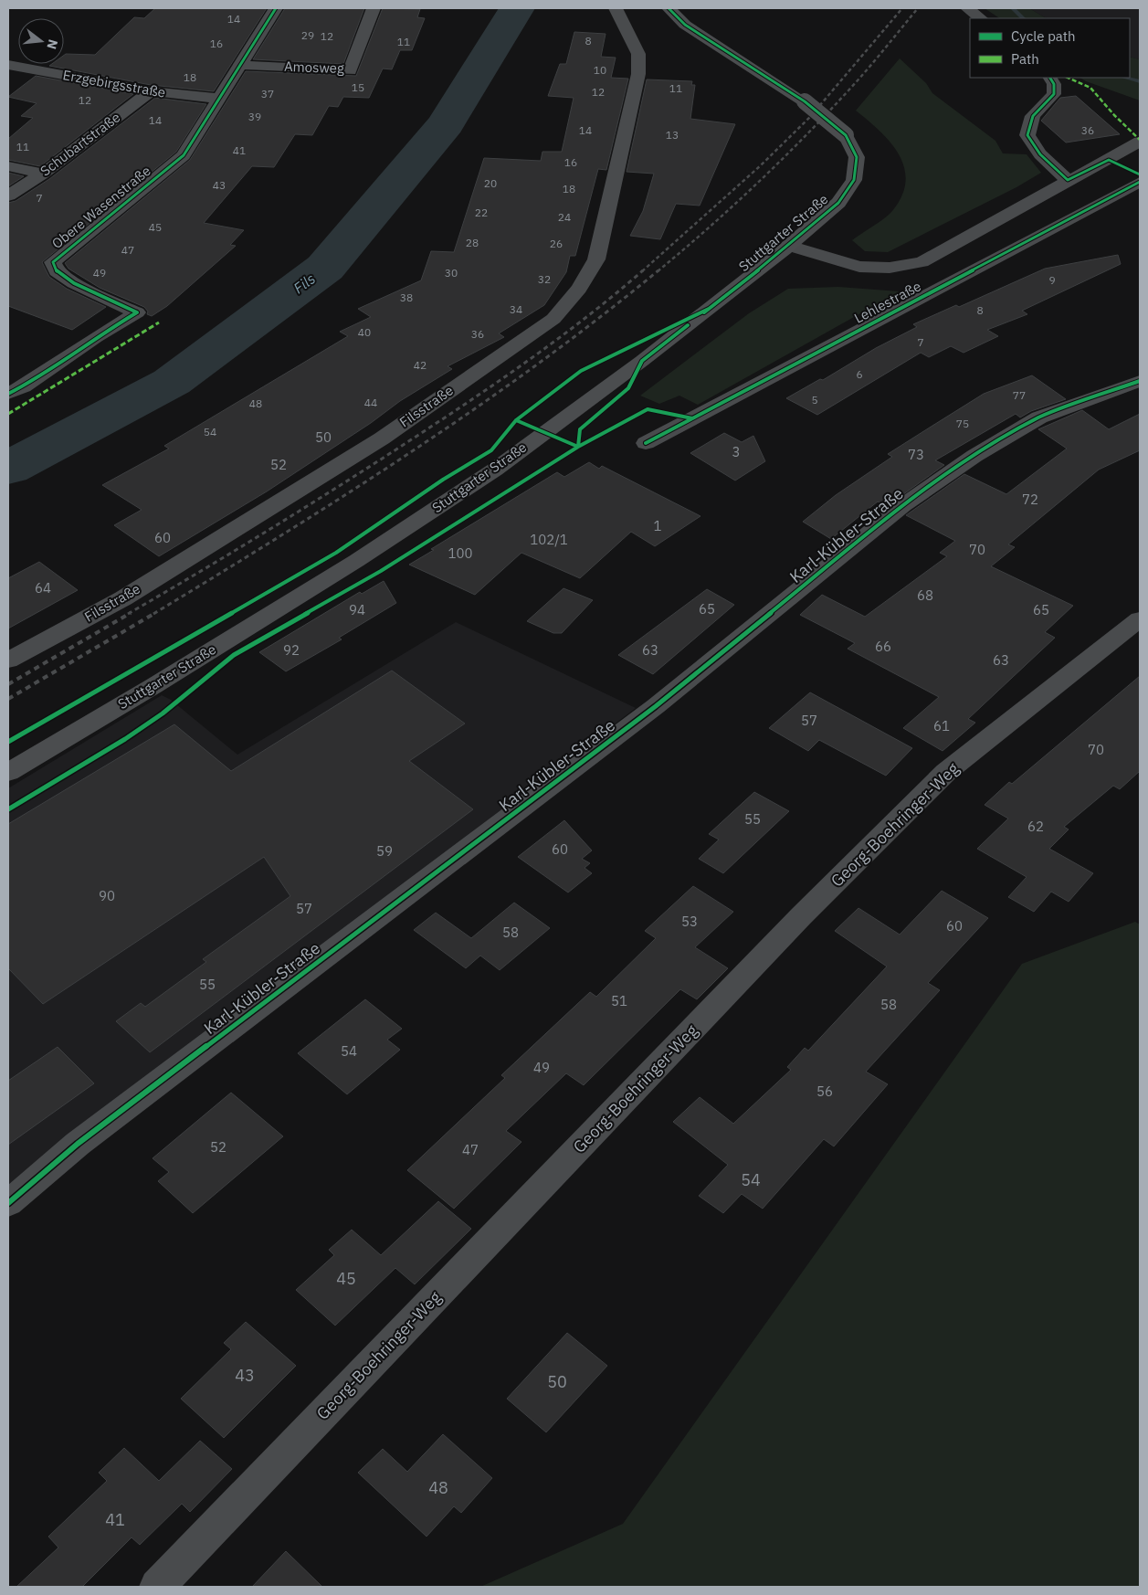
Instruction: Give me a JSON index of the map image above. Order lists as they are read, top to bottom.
{
  "streets": {
    "main road": ["Stuttgarter Straße"],
    "street": [
      "Amosweg",
      "Erzgebirgsstraße",
      "Schubartstraße",
      "Obere Wasenstraße",
      "Lehlestraße",
      "Filsstraße",
      "Karl-Kübler-Straße",
      "Georg-Boehringer-Weg"
    ]
  },
  "crossings": [
    ["Amosweg", "Obere Wasenstraße"],
    ["Erzgebirgsstraße", "Schubartstraße"],
    ["Erzgebirgsstraße", "Obere Wasenstraße"],
    ["Stuttgarter Straße", "Lehlestraße"]
  ],
  "water": ["Fils"],
  "house_numbers": [
    "14",
    "29",
    "12",
    "8",
    "11",
    "16",
    "10",
    "18",
    "15",
    "11",
    "12",
    "37",
    "12",
    "39",
    "14",
    "14",
    "36",
    "13",
    "11",
    "41",
    "16",
    "20",
    "43",
    "18",
    "7",
    "22",
    "24",
    "45",
    "28",
    "26",
    "47",
    "49",
    "30",
    "32",
    "9",
    "38",
    "34",
    "8",
    "40",
    "36",
    "7",
    "42",
    "6",
    "77",
    "5",
    "44",
    "48",
    "75",
    "54",
    "50",
    "3",
    "73",
    "52",
    "72",
    "1",
    "60",
    "102/1",
    "70",
    "100",
    "64",
    "68",
    "65",
    "94",
    "65",
    "66",
    "92",
    "63",
    "63",
    "57",
    "61",
    "70",
    "55",
    "62",
    "60",
    "59",
    "90",
    "57",
    "53",
    "60",
    "58",
    "55",
    "51",
    "58",
    "54",
    "49",
    "56",
    "52",
    "47",
    "54",
    "45",
    "43",
    "50",
    "48",
    "41"
  ],
  "legend": ["Cycle path", "Path"],
  "north": "right"
}
